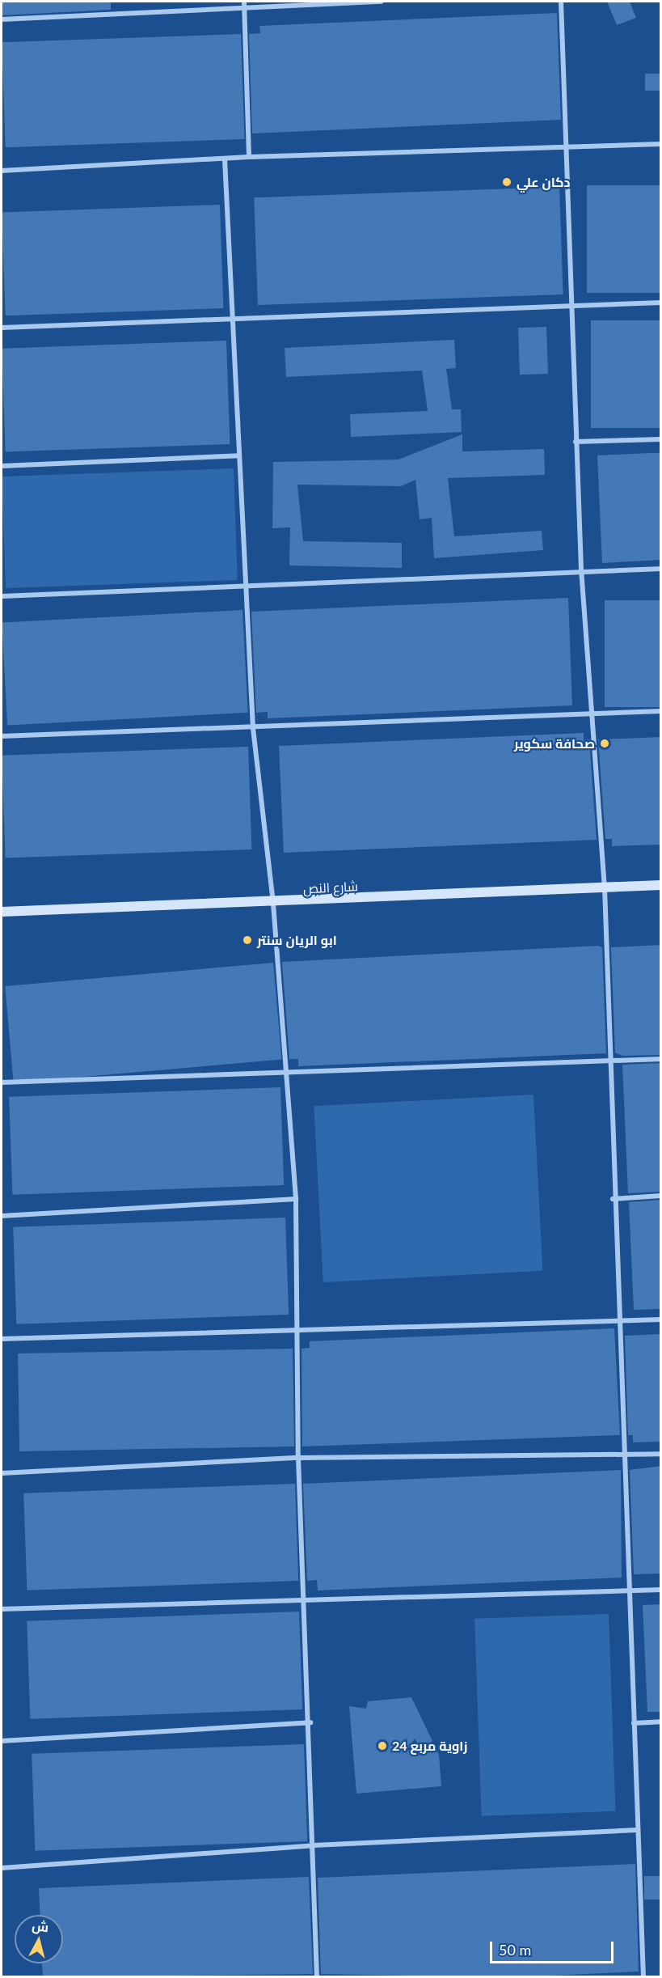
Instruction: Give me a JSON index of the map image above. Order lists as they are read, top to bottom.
{
  "streets": {
    "street": ["شارع النص"]
  },
  "places": [
    "دكان علي",
    "صحافة سكوير",
    "ابو الريان سنتر",
    "زاوية مربع 24"
  ],
  "scale_bar": "50 m",
  "north": "top"
}
